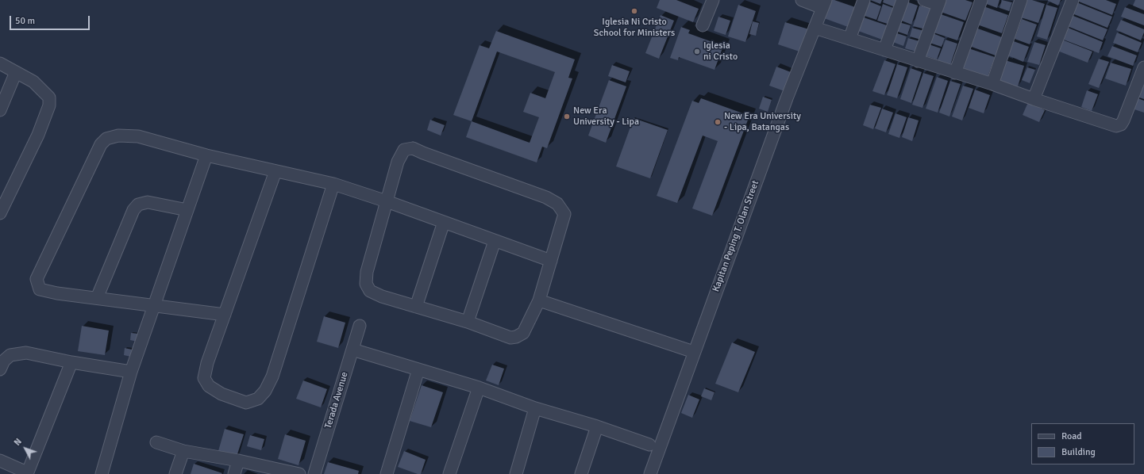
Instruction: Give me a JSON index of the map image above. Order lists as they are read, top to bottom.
{
  "streets": {
    "street": ["Kapitan Peping T. Olan Street", "Terada Avenue"]
  },
  "places": [
    "Iglesia Ni Cristo School for Ministers",
    "Iglesia ni Cristo",
    "New Era University - Lipa",
    "New Era University - Lipa, Batangas"
  ],
  "legend": ["Road", "Building"],
  "scale_bar": "50 m",
  "north": "top left"
}
